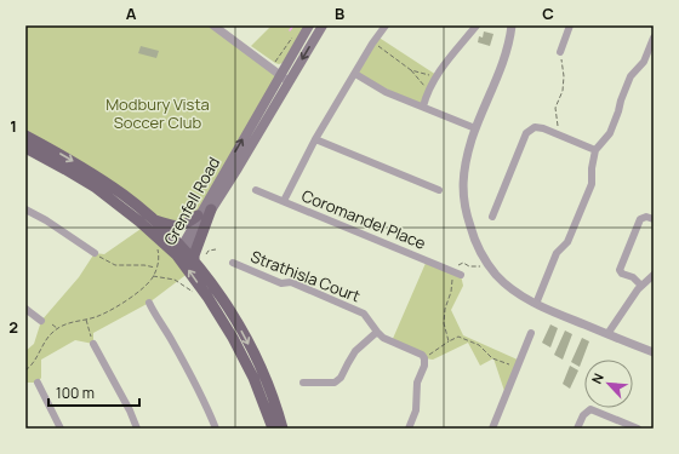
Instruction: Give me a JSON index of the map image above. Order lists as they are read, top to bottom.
{
  "streets": {
    "main road": ["Grenfell Road"],
    "street": ["Coromandel Place", "Strathisla Court"]
  },
  "parks": ["Modbury Vista Soccer Club"],
  "scale_bar": "100 m",
  "north": "top left",
  "grid": {
    "columns": ["A", "B", "C"],
    "rows": ["1", "2"]
  }
}
